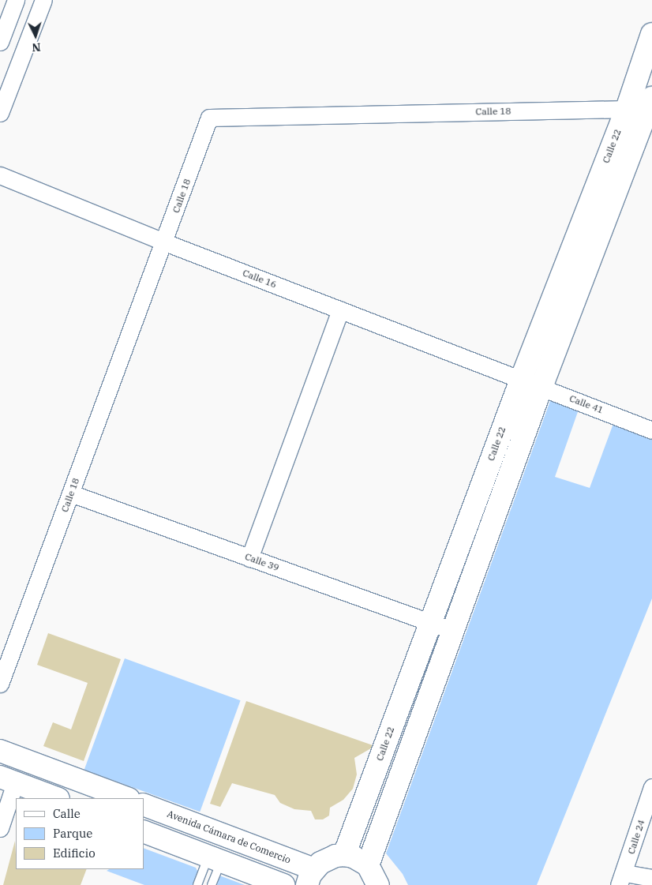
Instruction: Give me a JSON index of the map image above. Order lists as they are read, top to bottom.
{
  "streets": {
    "main road": ["Calle 22", "Avenida Cámara de Comercio"],
    "street": [
      "Calle 18",
      "Calle 16",
      "Calle 41",
      "Calle 39",
      "Calle 24"
    ]
  },
  "crossings": [
    ["Calle 18", "Calle 22"],
    ["Calle 18", "Calle 16"],
    ["Calle 18", "Calle 39"],
    ["Calle 22", "Calle 16"],
    ["Calle 22", "Calle 41"],
    ["Calle 22", "Calle 39"],
    ["Calle 16", "Calle 41"]
  ],
  "legend": ["Calle", "Parque", "Edificio"],
  "north": "bottom"
}
